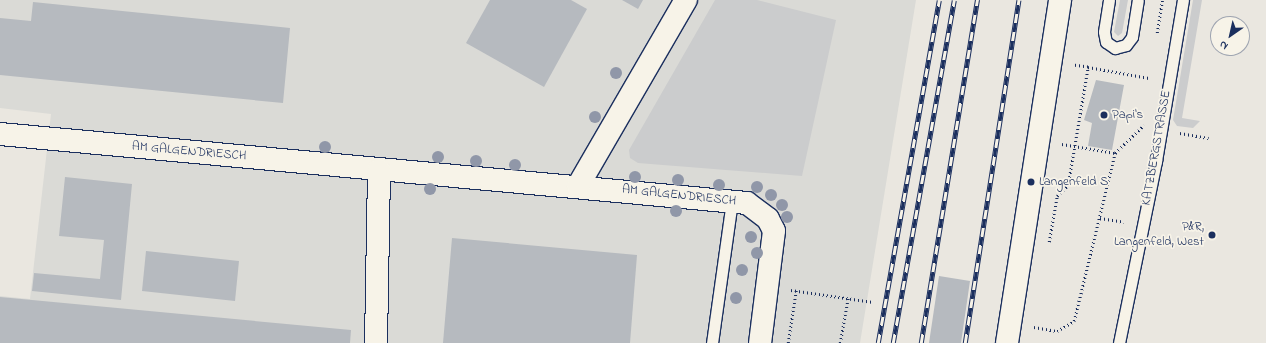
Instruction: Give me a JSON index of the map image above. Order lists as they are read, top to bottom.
{
  "streets": {
    "street": ["AM GALGENDRIESCH"],
    "lane": ["KATZBERGSTRASSE"]
  },
  "places": ["Papi's", "Langenfeld S", "P&R, Langenfeld, West"],
  "north": "bottom left"
}
